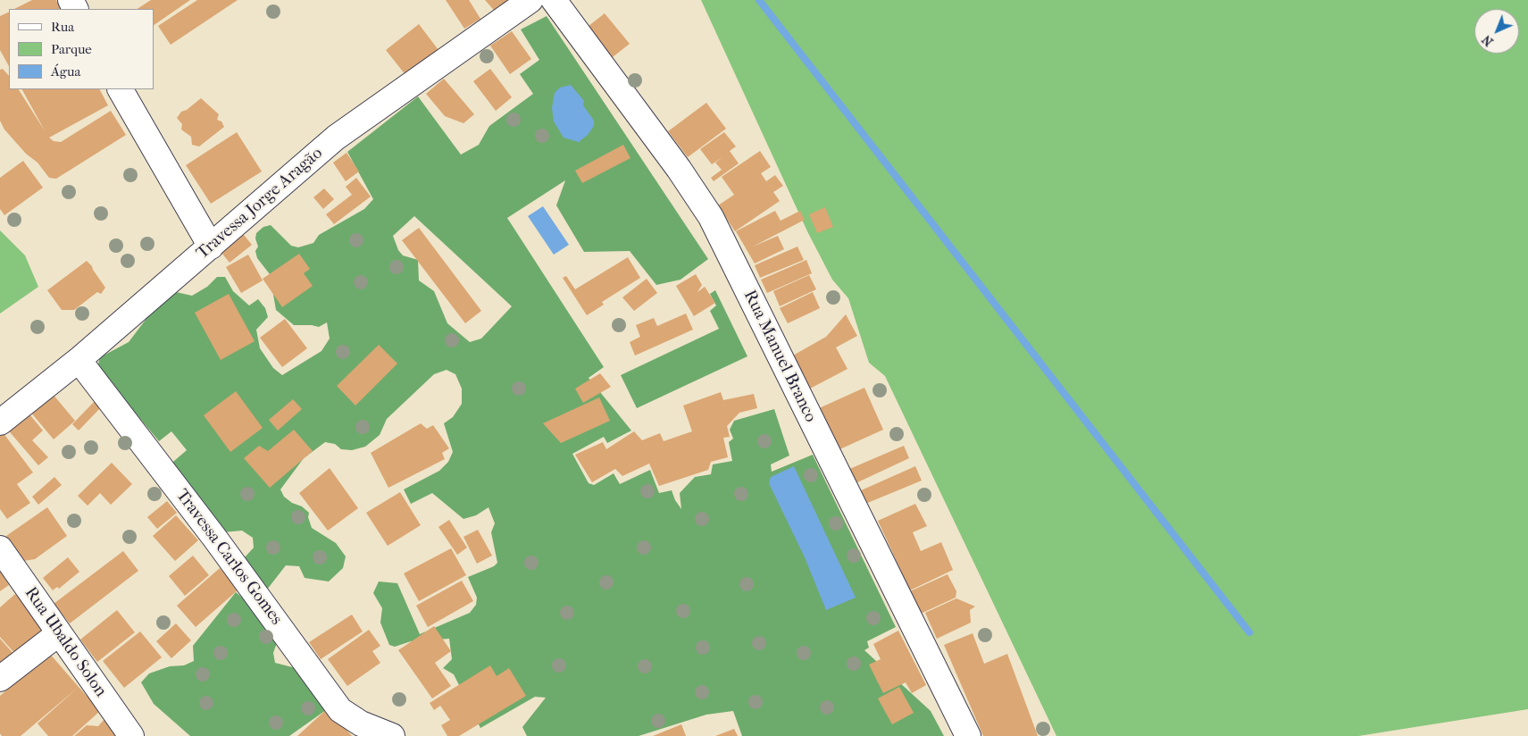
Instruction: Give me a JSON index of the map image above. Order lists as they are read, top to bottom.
{
  "streets": {
    "street": [
      "Travessa Jorge Aragão",
      "Rua Manuel Branco",
      "Travessa Carlos Gomes",
      "Rua Ubaldo Solon"
    ]
  },
  "crossings": [
    ["Travessa Jorge Aragão", "Travessa Carlos Gomes"]
  ],
  "legend": ["Rua", "Parque", "Água"],
  "north": "bottom left"
}
